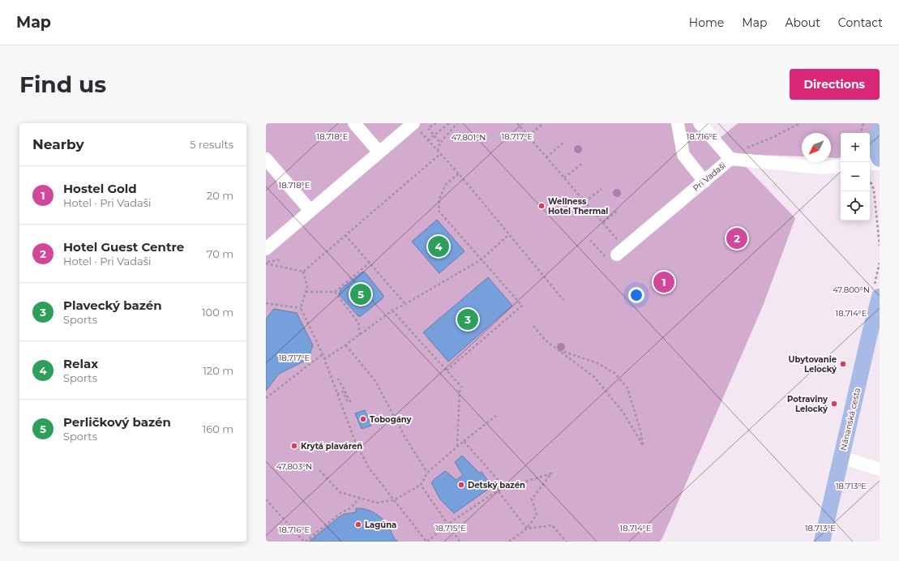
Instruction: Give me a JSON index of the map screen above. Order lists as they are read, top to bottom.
{
  "streets": {
    "main road": ["Nánanská cesta"],
    "street": ["Pri Vadaši"]
  },
  "places": [
    "Wellness Hotel Thermal",
    "Ubytovanie Lelocký",
    "Potraviny Lelocký",
    "Tobogány",
    "Krytá plaváreň",
    "Detský bazén",
    "Lagúna"
  ],
  "north": "bottom left",
  "page": {
    "header": "Map",
    "nav": [
      "Home",
      "Map",
      "About",
      "Contact"
    ],
    "buttons": "Directions",
    "title": "Find us",
    "heading": ["Nearby", "5 results"],
    "map_buttons": ["+", "−"],
    "list": [
      {
        "mark": "1",
        "name": "Hostel Gold",
        "note": "Hotel · Pri Vadaši",
        "value": "20 m"
      },
      {
        "mark": "2",
        "name": "Hotel Guest Centre",
        "note": "Hotel · Pri Vadaši",
        "value": "70 m"
      },
      {
        "mark": "3",
        "name": "Plavecký bazén",
        "note": "Sports",
        "value": "100 m"
      },
      {
        "mark": "4",
        "name": "Relax",
        "note": "Sports",
        "value": "120 m"
      },
      {
        "mark": "5",
        "name": "Perličkový bazén",
        "note": "Sports",
        "value": "160 m"
      }
    ],
    "pins": [
      "2",
      "4",
      "1",
      "5",
      "3"
    ]
  },
  "coordinates": [
    "18.718°E",
    "18.717°E",
    "18.716°E",
    "47.801°N",
    "47.800°N",
    "18.714°E",
    "47.803°N",
    "18.713°E",
    "18.715°E"
  ]
}
